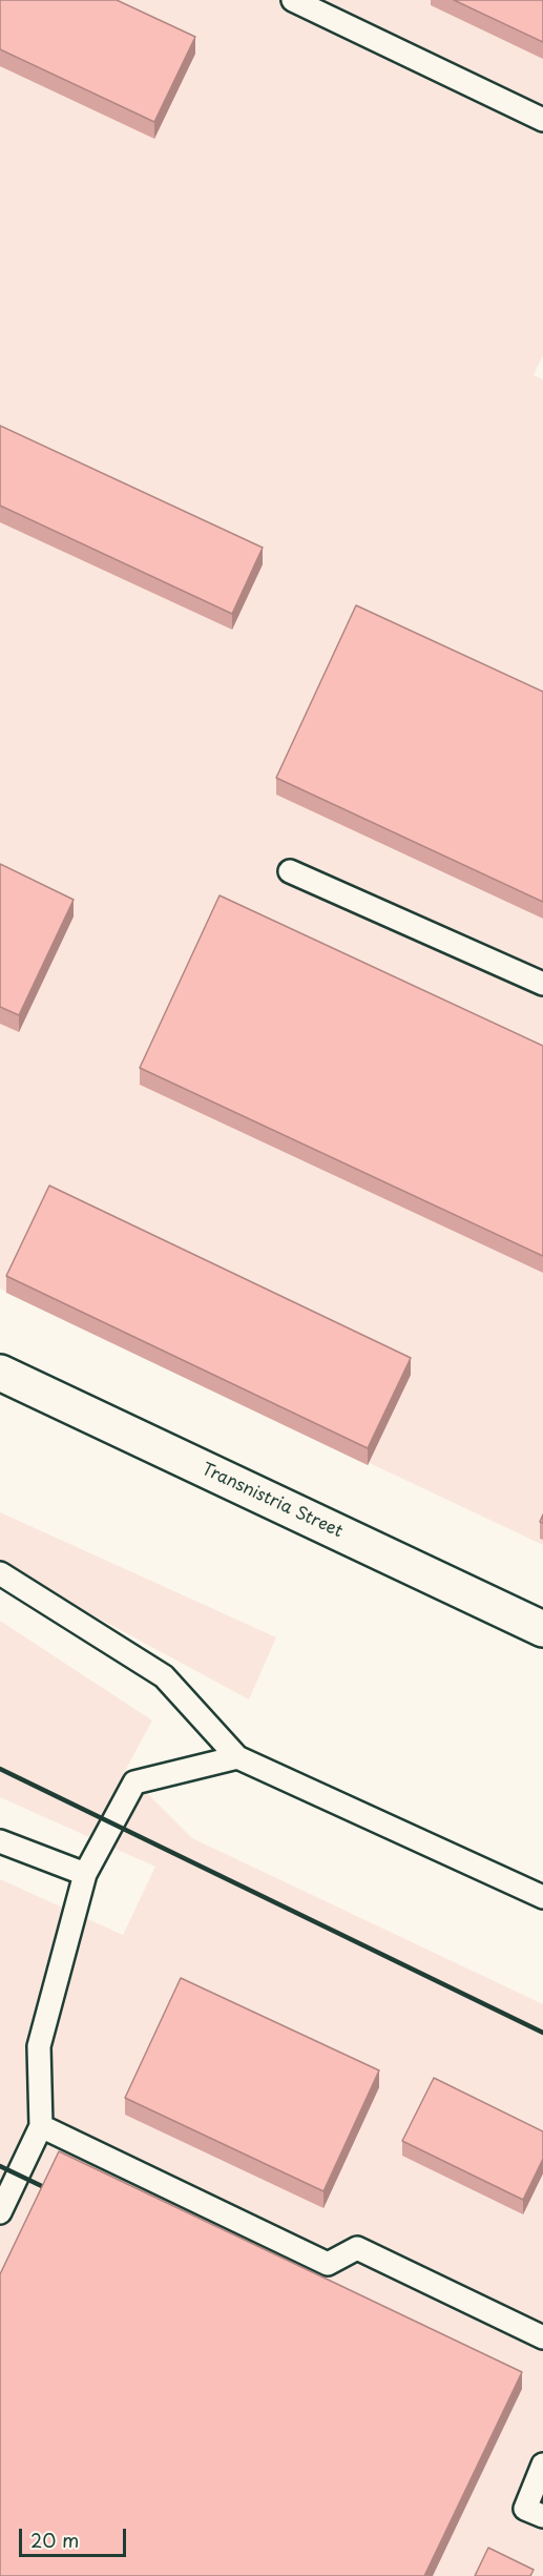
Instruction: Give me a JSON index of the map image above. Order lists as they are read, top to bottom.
{
  "streets": {
    "street": ["Transnistria Street"]
  },
  "scale_bar": "20 m"
}
